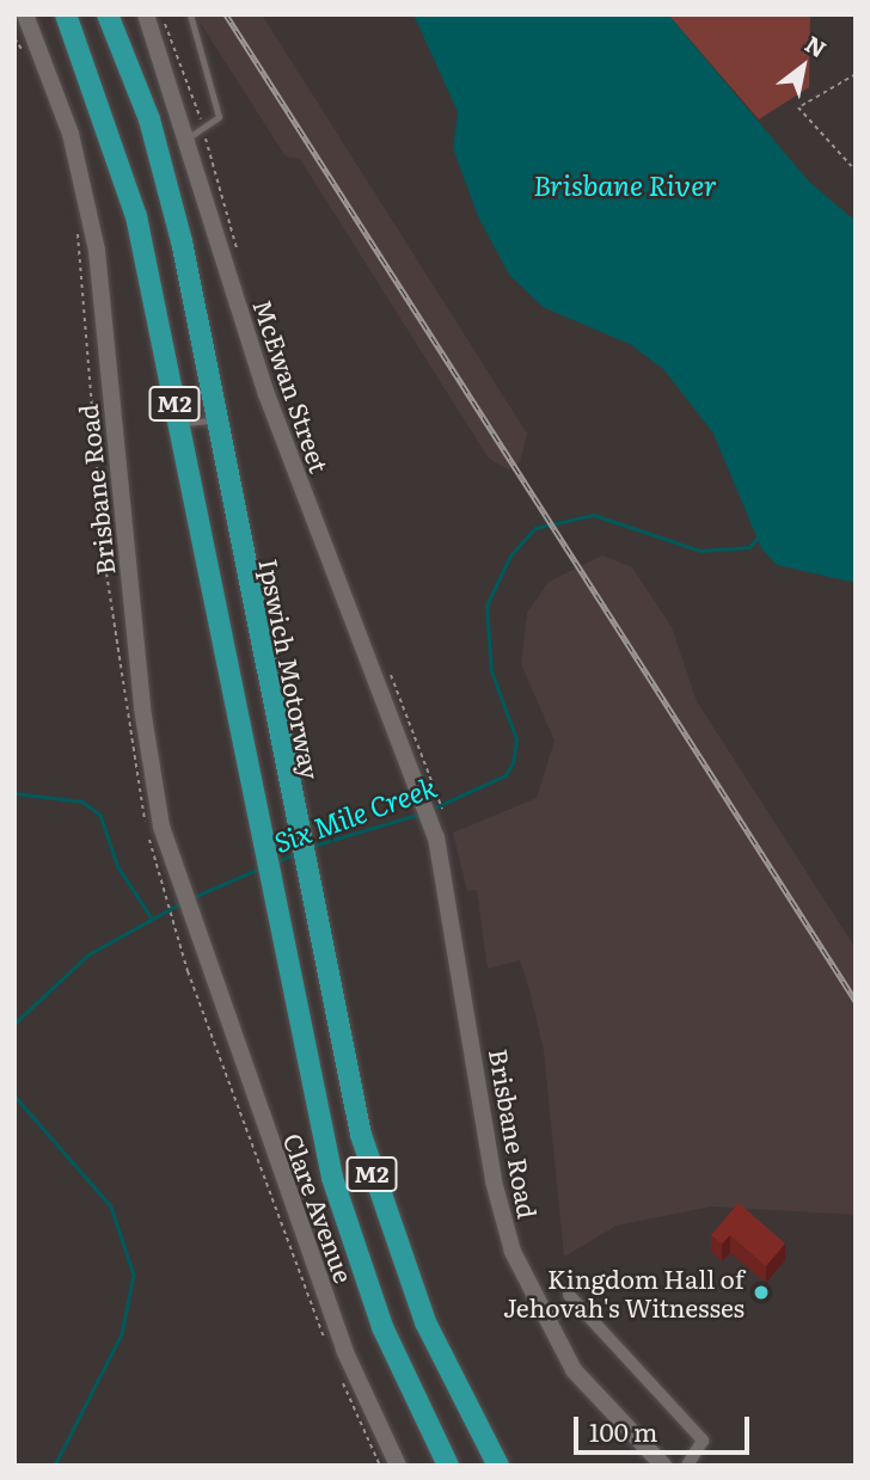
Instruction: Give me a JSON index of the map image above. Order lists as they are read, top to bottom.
{
  "streets": {
    "highway": ["M2", "Ipswich Motorway"],
    "main road": ["McEwan Street", "Brisbane Road", "Clare Avenue"]
  },
  "crossings": [
    ["McEwan Street", "Brisbane Road"],
    ["Brisbane Road", "Clare Avenue"]
  ],
  "water": ["Brisbane River", "Six Mile Creek"],
  "places": ["Kingdom Hall of Jehovah's Witnesses"],
  "scale_bar": "100 m",
  "north": "top right"
}
